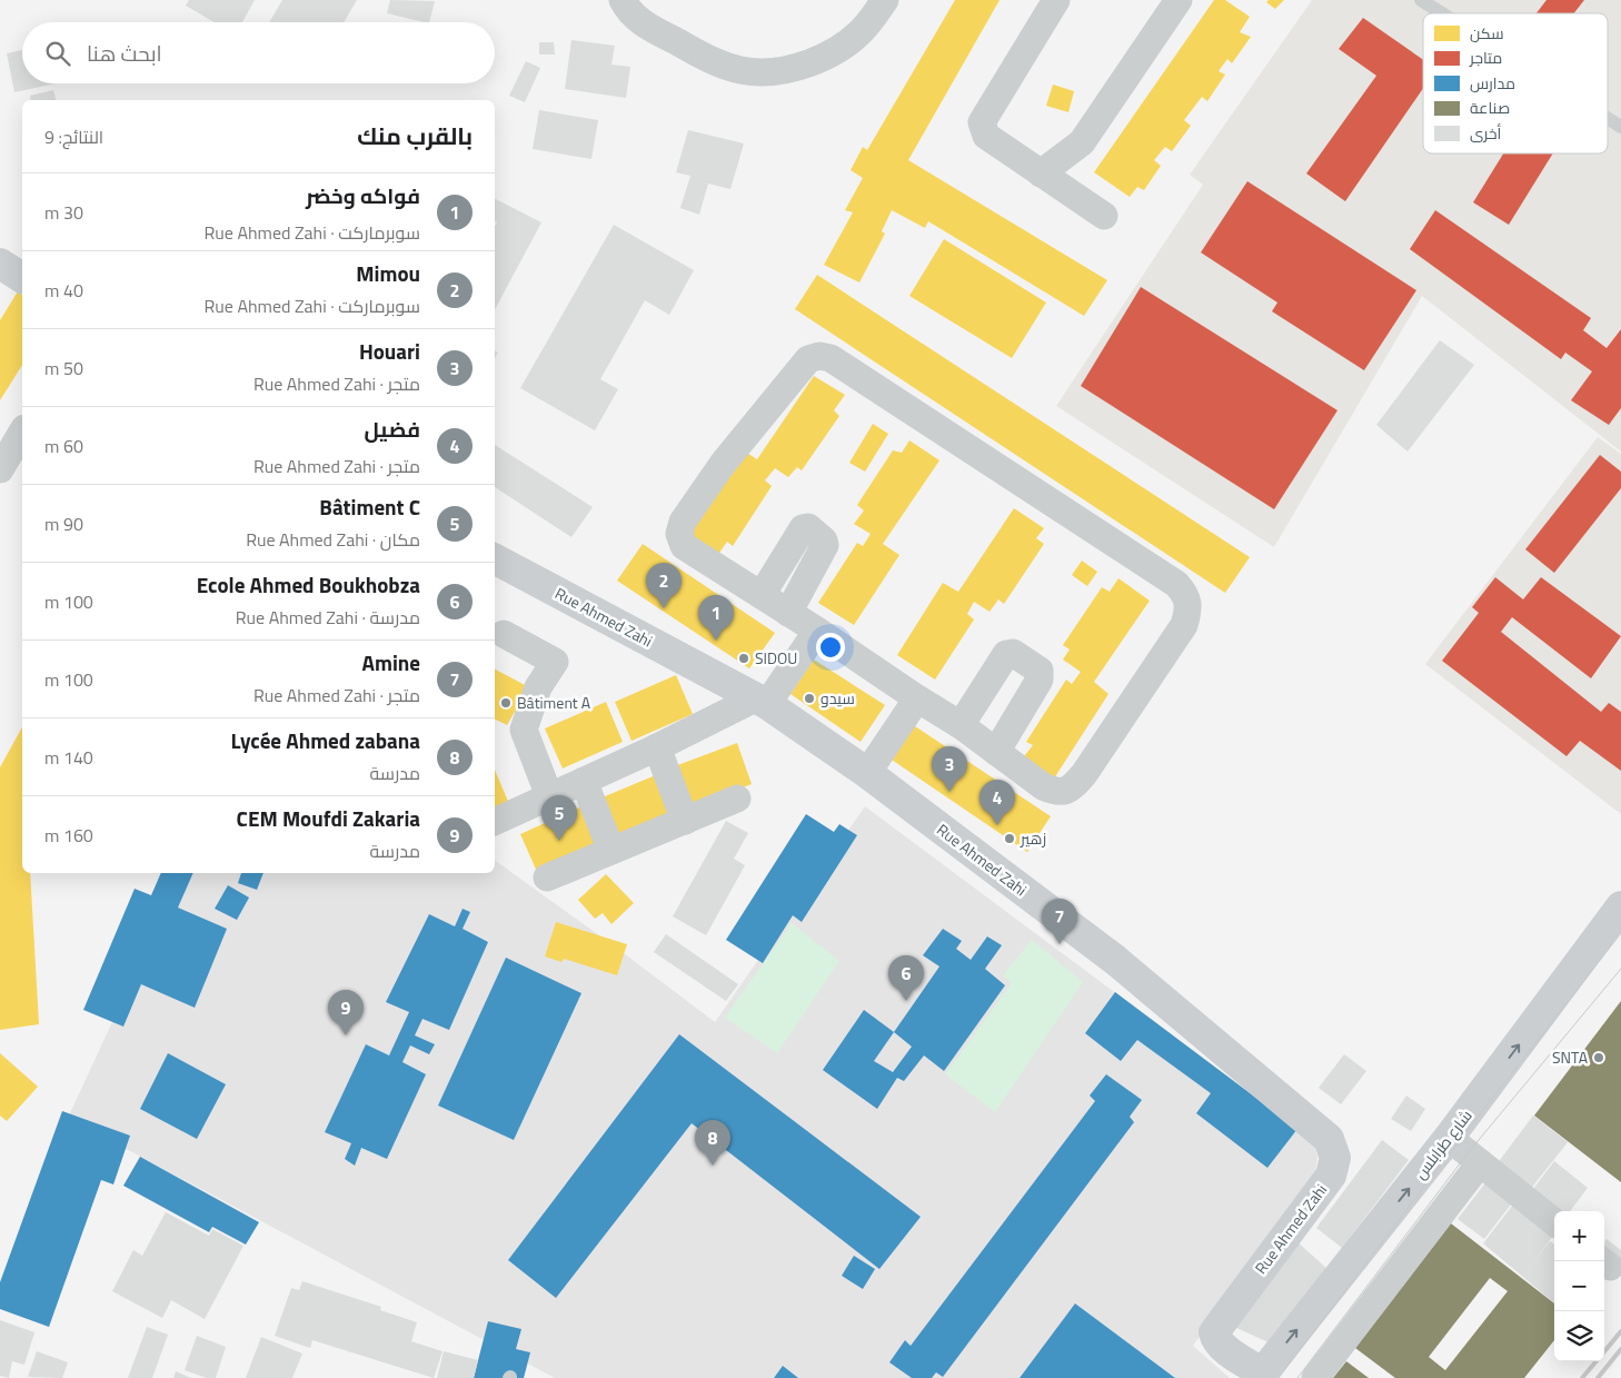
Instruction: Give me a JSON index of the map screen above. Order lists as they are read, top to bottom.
{
  "streets": {
    "street": ["Rue Ahmed Zahi", "شارع طرابلس"]
  },
  "crossings": [
    ["Rue Ahmed Zahi", "شارع طرابلس"]
  ],
  "places": [
    "SIDOU",
    "سيدو",
    "Bâtiment A",
    "زهير",
    "SNTA"
  ],
  "legend": [
    "سكن",
    "متاجر",
    "مدارس",
    "صناعة",
    "أخرى"
  ],
  "page": {
    "search": "ابحث هنا",
    "heading": ["بالقرب منك", "النتائج: 9"],
    "list": [
      {
        "mark": "1",
        "name": "فواكه وخضر",
        "note": "سوبرماركت · Rue Ahmed Zahi",
        "value": "30 m"
      },
      {
        "mark": "2",
        "name": "Mimou",
        "note": "سوبرماركت · Rue Ahmed Zahi",
        "value": "40 m"
      },
      {
        "mark": "3",
        "name": "Houari",
        "note": "متجر · Rue Ahmed Zahi",
        "value": "50 m"
      },
      {
        "mark": "4",
        "name": "فضيل",
        "note": "متجر · Rue Ahmed Zahi",
        "value": "60 m"
      },
      {
        "mark": "5",
        "name": "Bâtiment C",
        "note": "مكان · Rue Ahmed Zahi",
        "value": "90 m"
      },
      {
        "mark": "6",
        "name": "Ecole Ahmed Boukhobza",
        "note": "مدرسة · Rue Ahmed Zahi",
        "value": "100 m"
      },
      {
        "mark": "7",
        "name": "Amine",
        "note": "متجر · Rue Ahmed Zahi",
        "value": "100 m"
      },
      {
        "mark": "8",
        "name": "Lycée Ahmed zabana",
        "note": "مدرسة",
        "value": "140 m"
      },
      {
        "mark": "9",
        "name": "CEM Moufdi Zakaria",
        "note": "مدرسة",
        "value": "160 m"
      }
    ],
    "pins": [
      "2",
      "1",
      "3",
      "4",
      "5",
      "7",
      "6",
      "9",
      "8"
    ],
    "map_buttons": ["+", "−"]
  }
}
